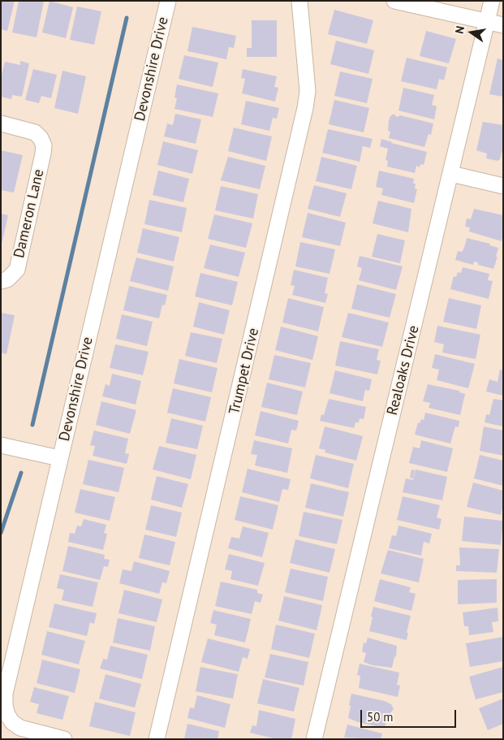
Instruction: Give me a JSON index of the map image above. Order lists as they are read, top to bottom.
{
  "streets": {
    "street": [
      "Devonshire Drive",
      "Dameron Lane",
      "Realoaks Drive",
      "Trumpet Drive"
    ]
  },
  "scale_bar": "50 m",
  "north": "left"
}
